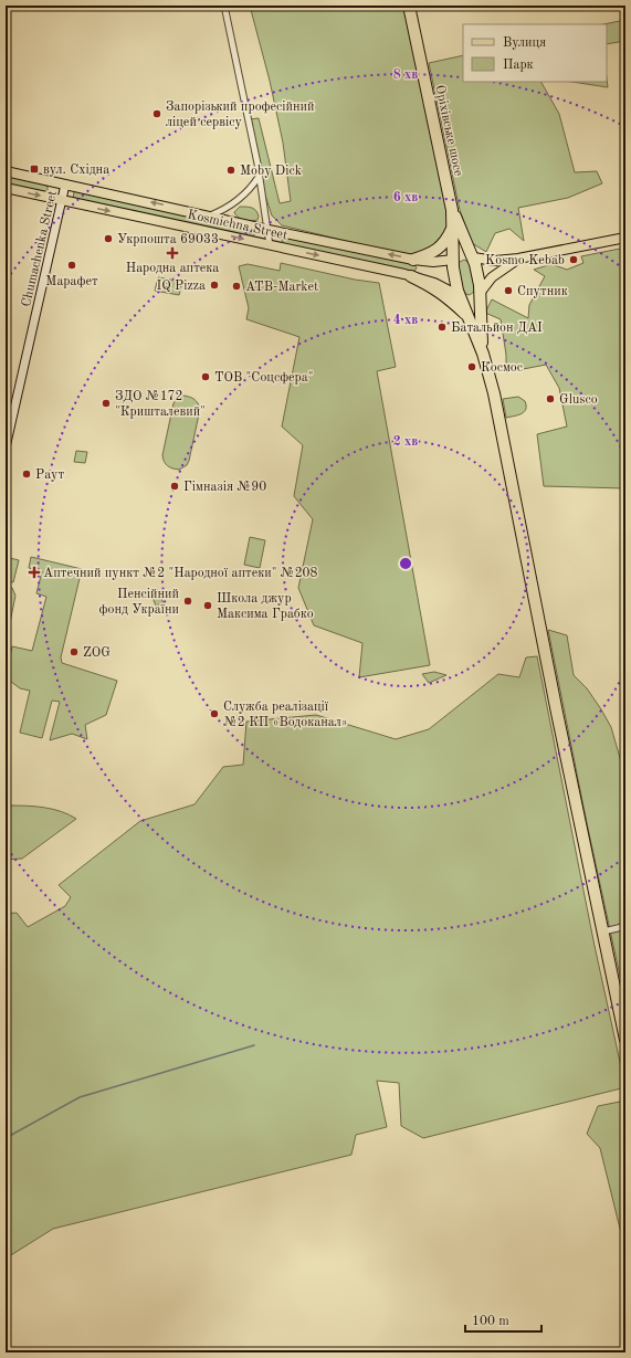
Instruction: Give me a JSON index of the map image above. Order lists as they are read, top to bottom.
{
  "streets": {
    "highway": ["Оріхівське шосе"],
    "main road": ["Kosmichna Street"],
    "street": ["Chumachenka Street"]
  },
  "crossings": [
    ["Kosmichna Street", "Chumachenka Street"]
  ],
  "places": {
    "other": [
      "Запорізький професійний ліцей сервісу",
      "Moby Dick",
      "Укрпошта 69033",
      "Kosmo Kebab",
      "Марафет",
      "IQ Pizza",
      "ATB-Market",
      "Спутник",
      "Батальйон ДАI",
      "Космос",
      "ТОВ \"Соцсфера\"",
      "Glusco",
      "ЗДО №172 \"Кришталевий\"",
      "Раут",
      "Гімназія №90",
      "Пенсійний фонд України",
      "Школа джур Максима Грабко",
      "ZOG",
      "Служба реалізації №2 КП «Водоканал»"
    ],
    "transit": ["вул. Східна"],
    "health": ["Народна аптека", "Аптечний пункт №2 \"Народної аптеки\" №208"]
  },
  "legend": ["Вулиця", "Парк"],
  "scale_bar": "100 m",
  "rings": [
    "8 хв",
    "6 хв",
    "4 хв",
    "2 хв"
  ]
}
